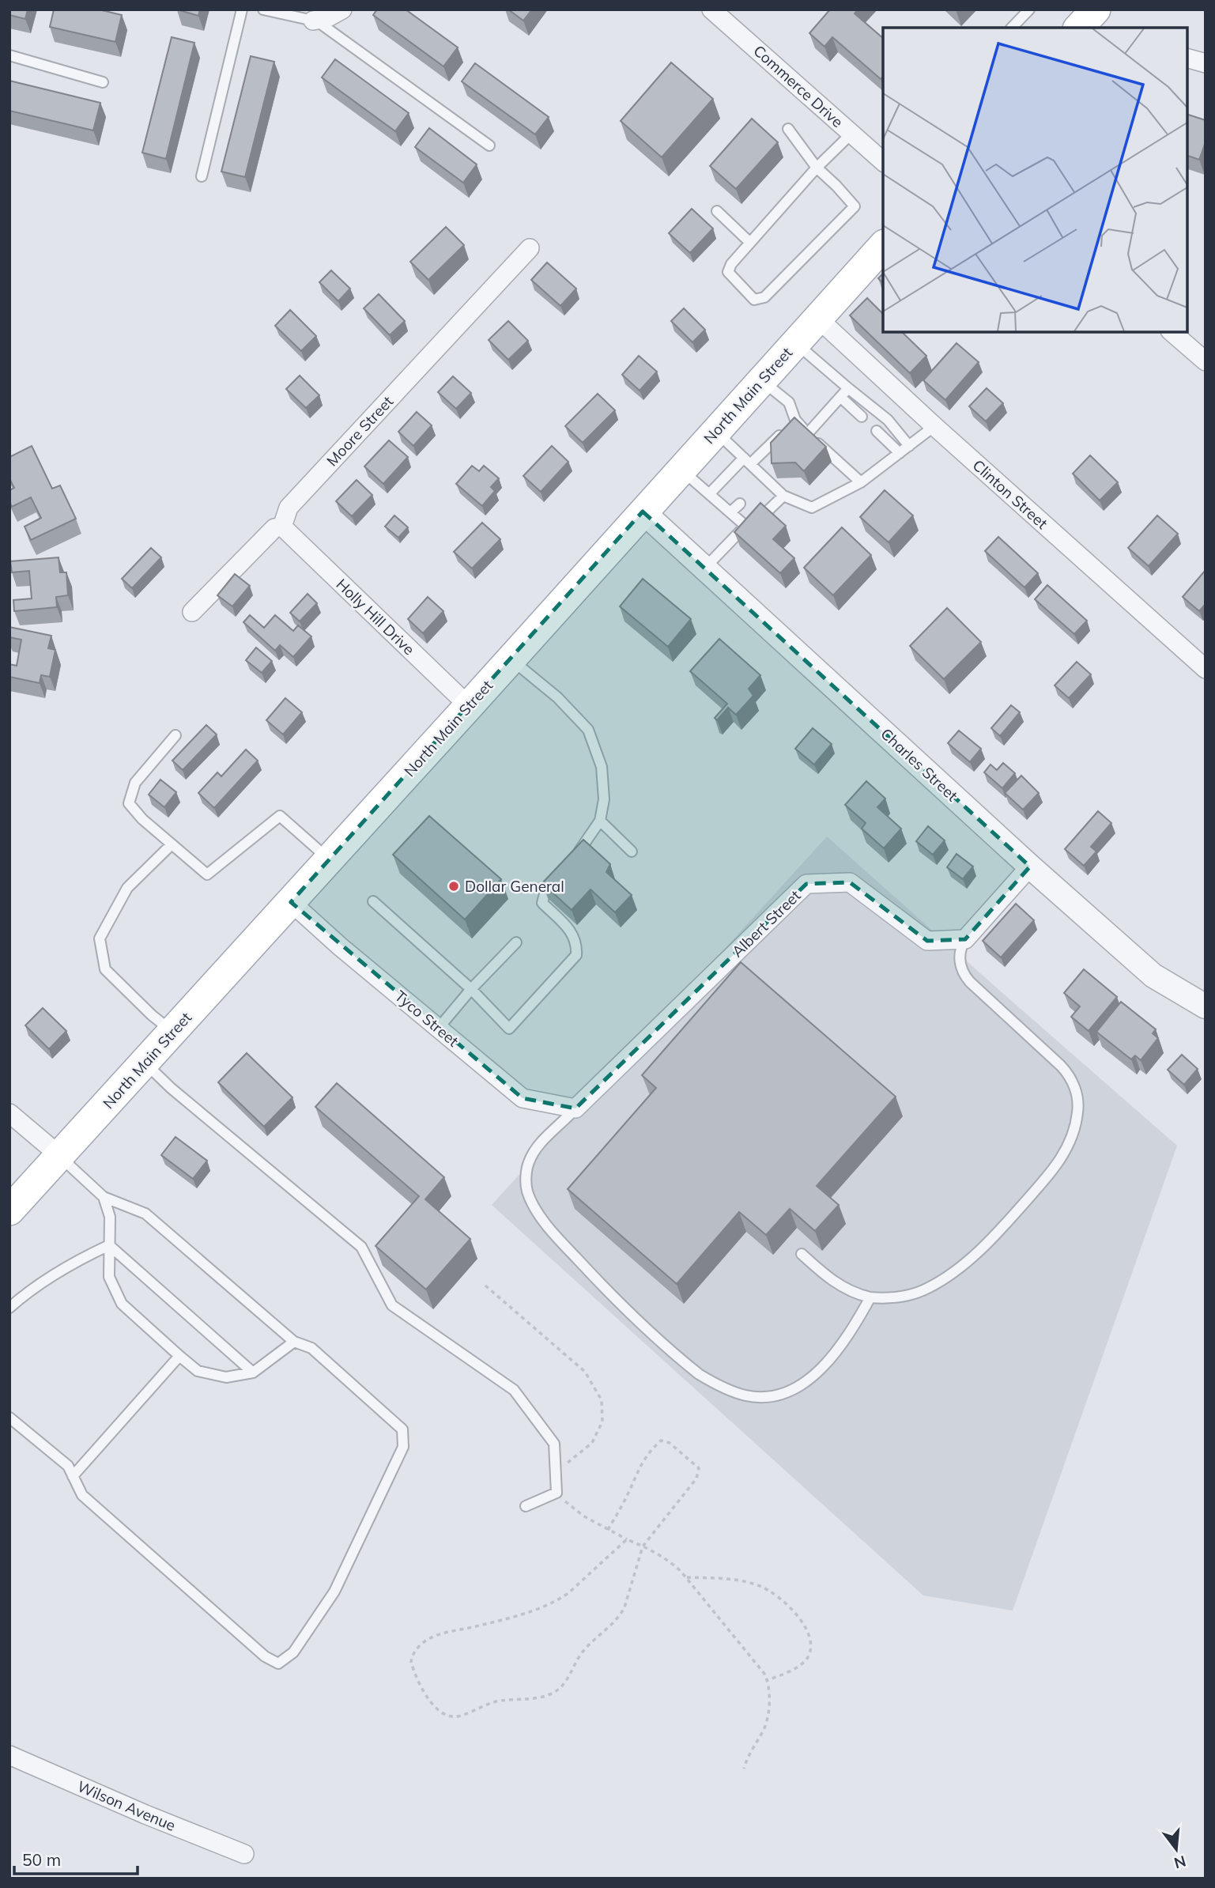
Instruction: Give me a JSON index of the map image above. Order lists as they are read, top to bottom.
{
  "streets": {
    "main road": ["North Main Street"],
    "street": [
      "Commerce Drive",
      "Moore Street",
      "Clinton Street",
      "Holly Hill Drive",
      "Charles Street",
      "Albert Street",
      "Tyco Street",
      "Wilson Avenue"
    ]
  },
  "crossings": [
    ["North Main Street", "Clinton Street"],
    ["North Main Street", "Holly Hill Drive"],
    ["North Main Street", "Charles Street"],
    ["North Main Street", "Tyco Street"],
    ["Moore Street", "Holly Hill Drive"],
    ["Albert Street", "Tyco Street"]
  ],
  "places": ["Dollar General"],
  "scale_bar": "50 m",
  "north": "bottom"
}
